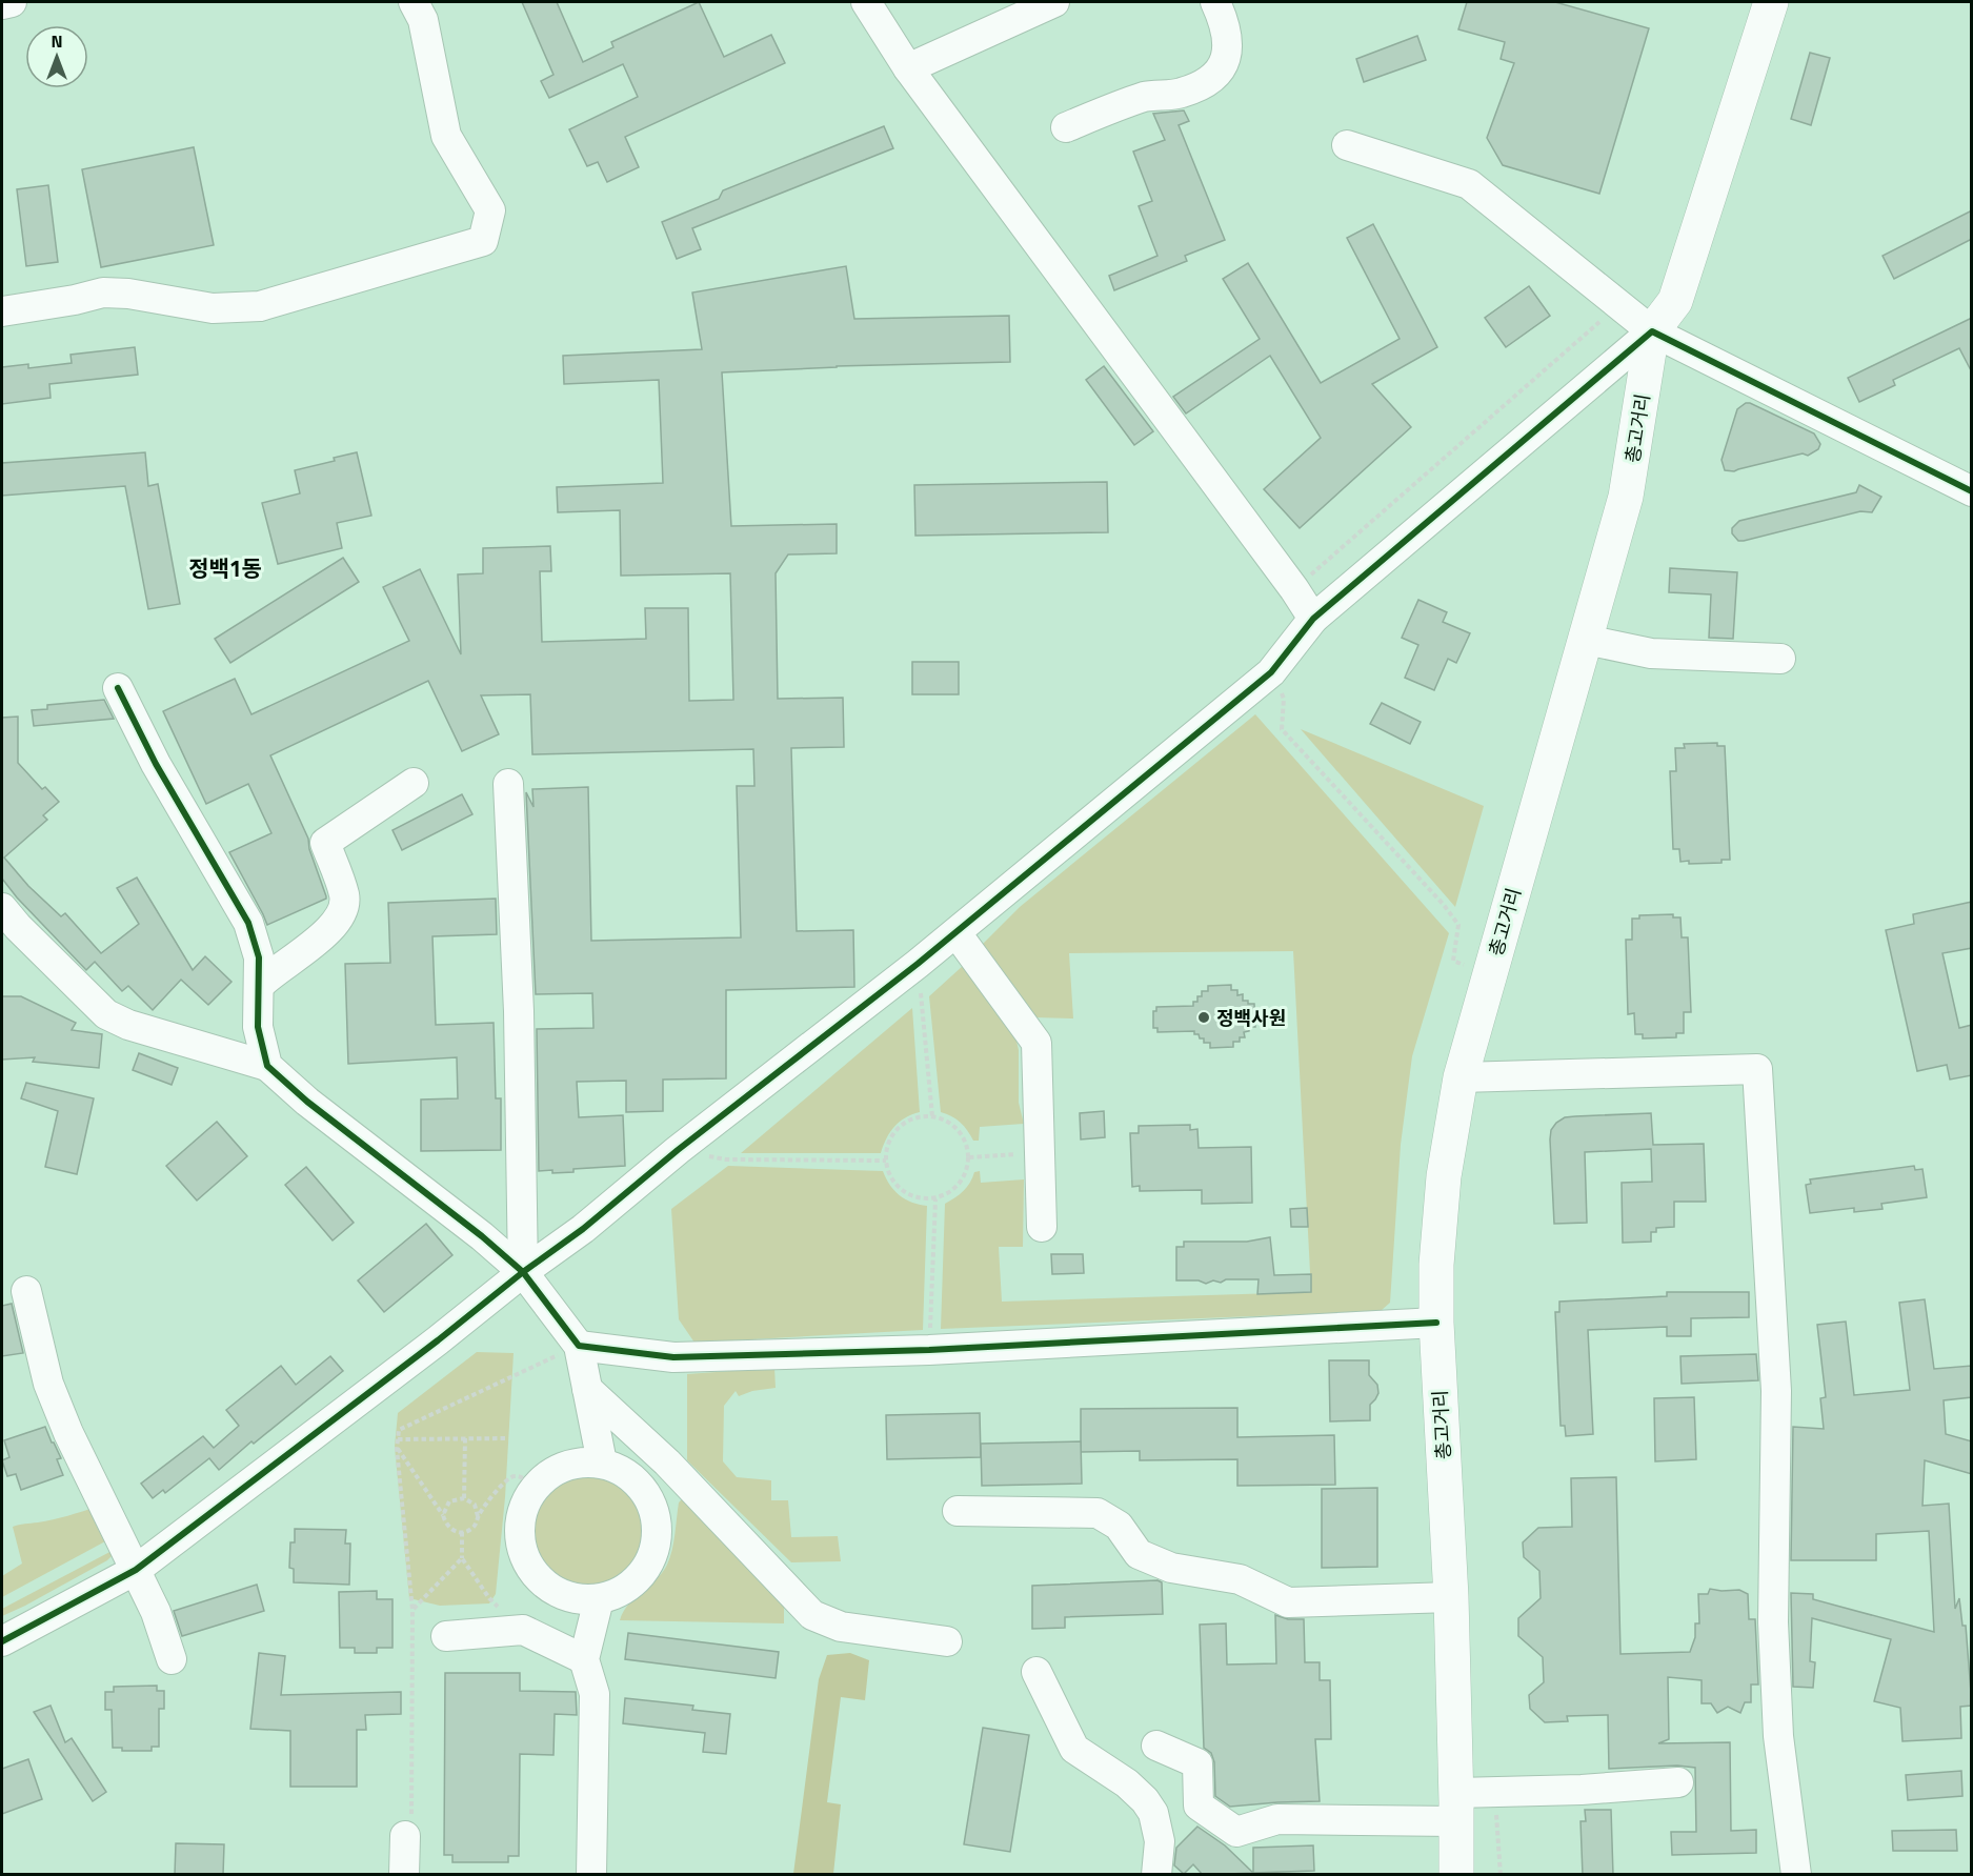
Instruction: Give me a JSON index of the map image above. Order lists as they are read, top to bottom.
{
  "streets": {
    "main road": ["총고거리"]
  },
  "districts": ["정백1동"],
  "places": ["정백사원"],
  "north": "top"
}
